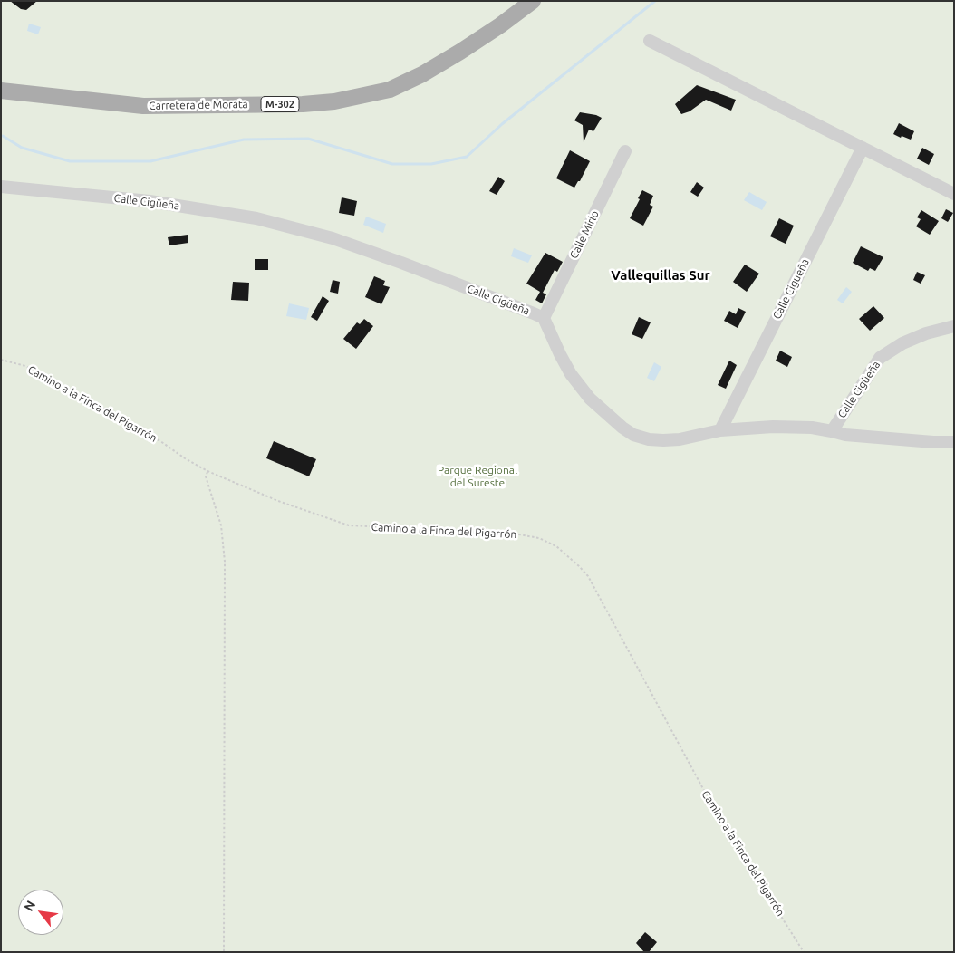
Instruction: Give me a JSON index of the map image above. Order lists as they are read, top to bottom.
{
  "streets": {
    "main road": ["M-302", "Carretera de Morata"],
    "street": ["Calle Cigüeña", "Calle Mirlo", "Calle Cigueña"],
    "path": ["Camino a la Finca del Pigarrón"]
  },
  "crossings": [
    ["Calle Cigüeña", "Calle Mirlo"],
    ["Calle Cigüeña", "Calle Cigueña"]
  ],
  "districts": ["Vallequillas Sur"],
  "parks": ["Parque Regional del Sureste"],
  "north": "top left"
}
